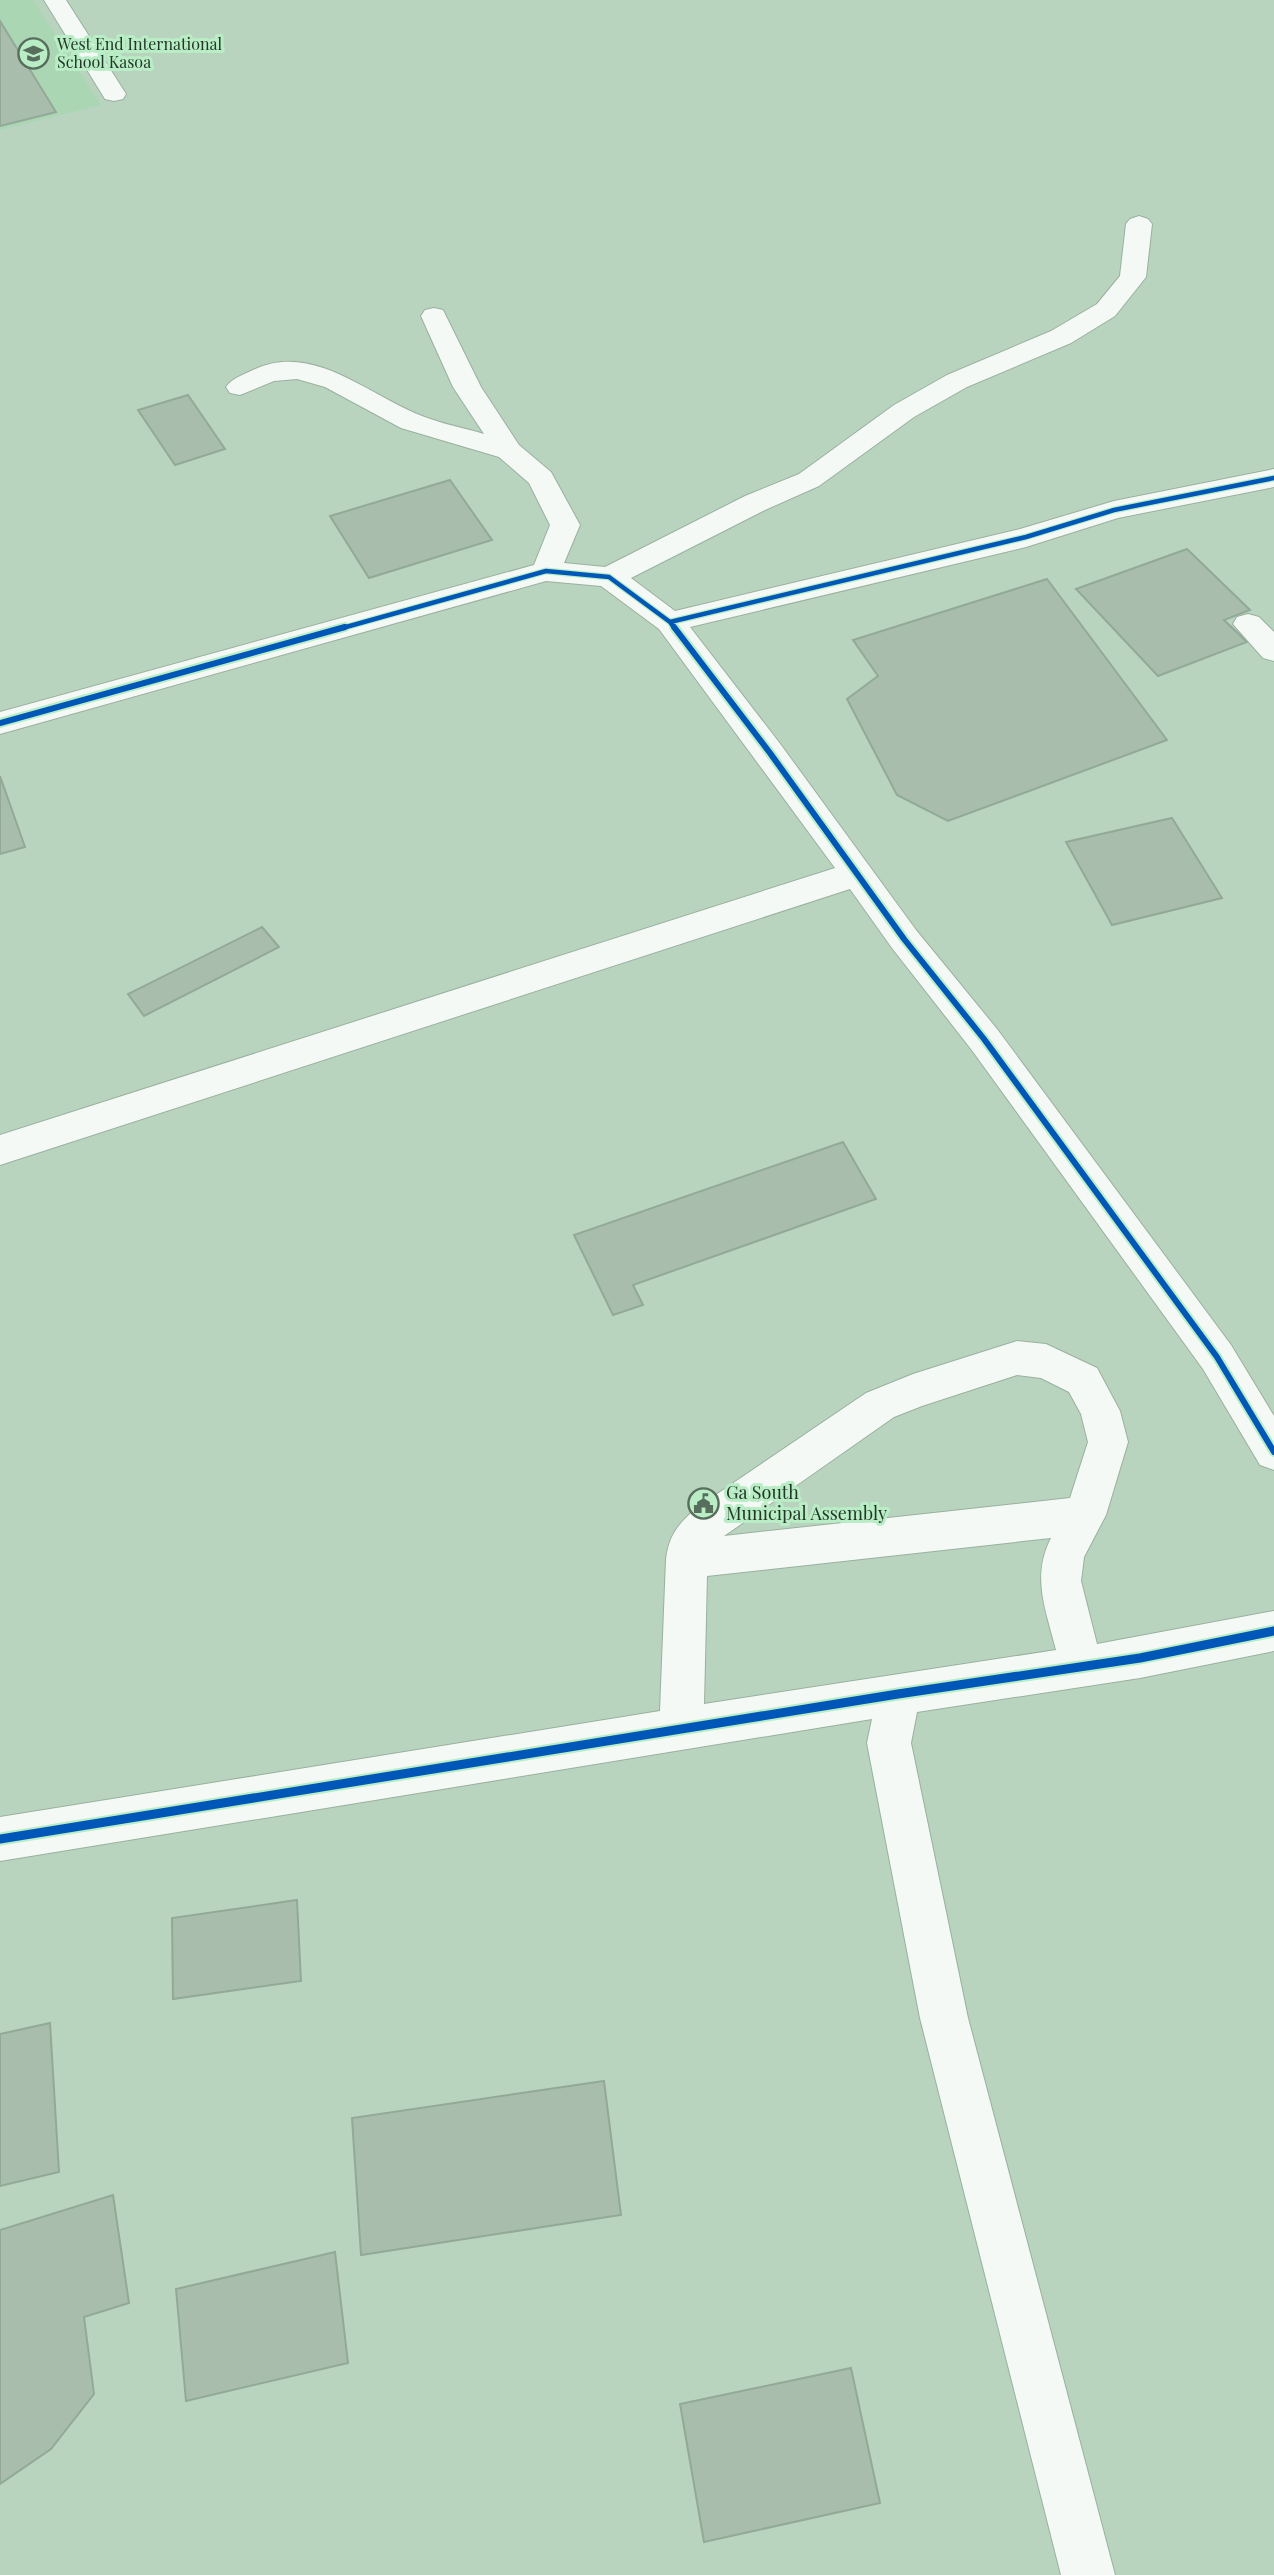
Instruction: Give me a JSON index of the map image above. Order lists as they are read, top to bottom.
{
  "places": {
    "school or university": ["West End International School Kasoa"],
    "public building": ["Ga South Municipal Assembly"]
  }
}
